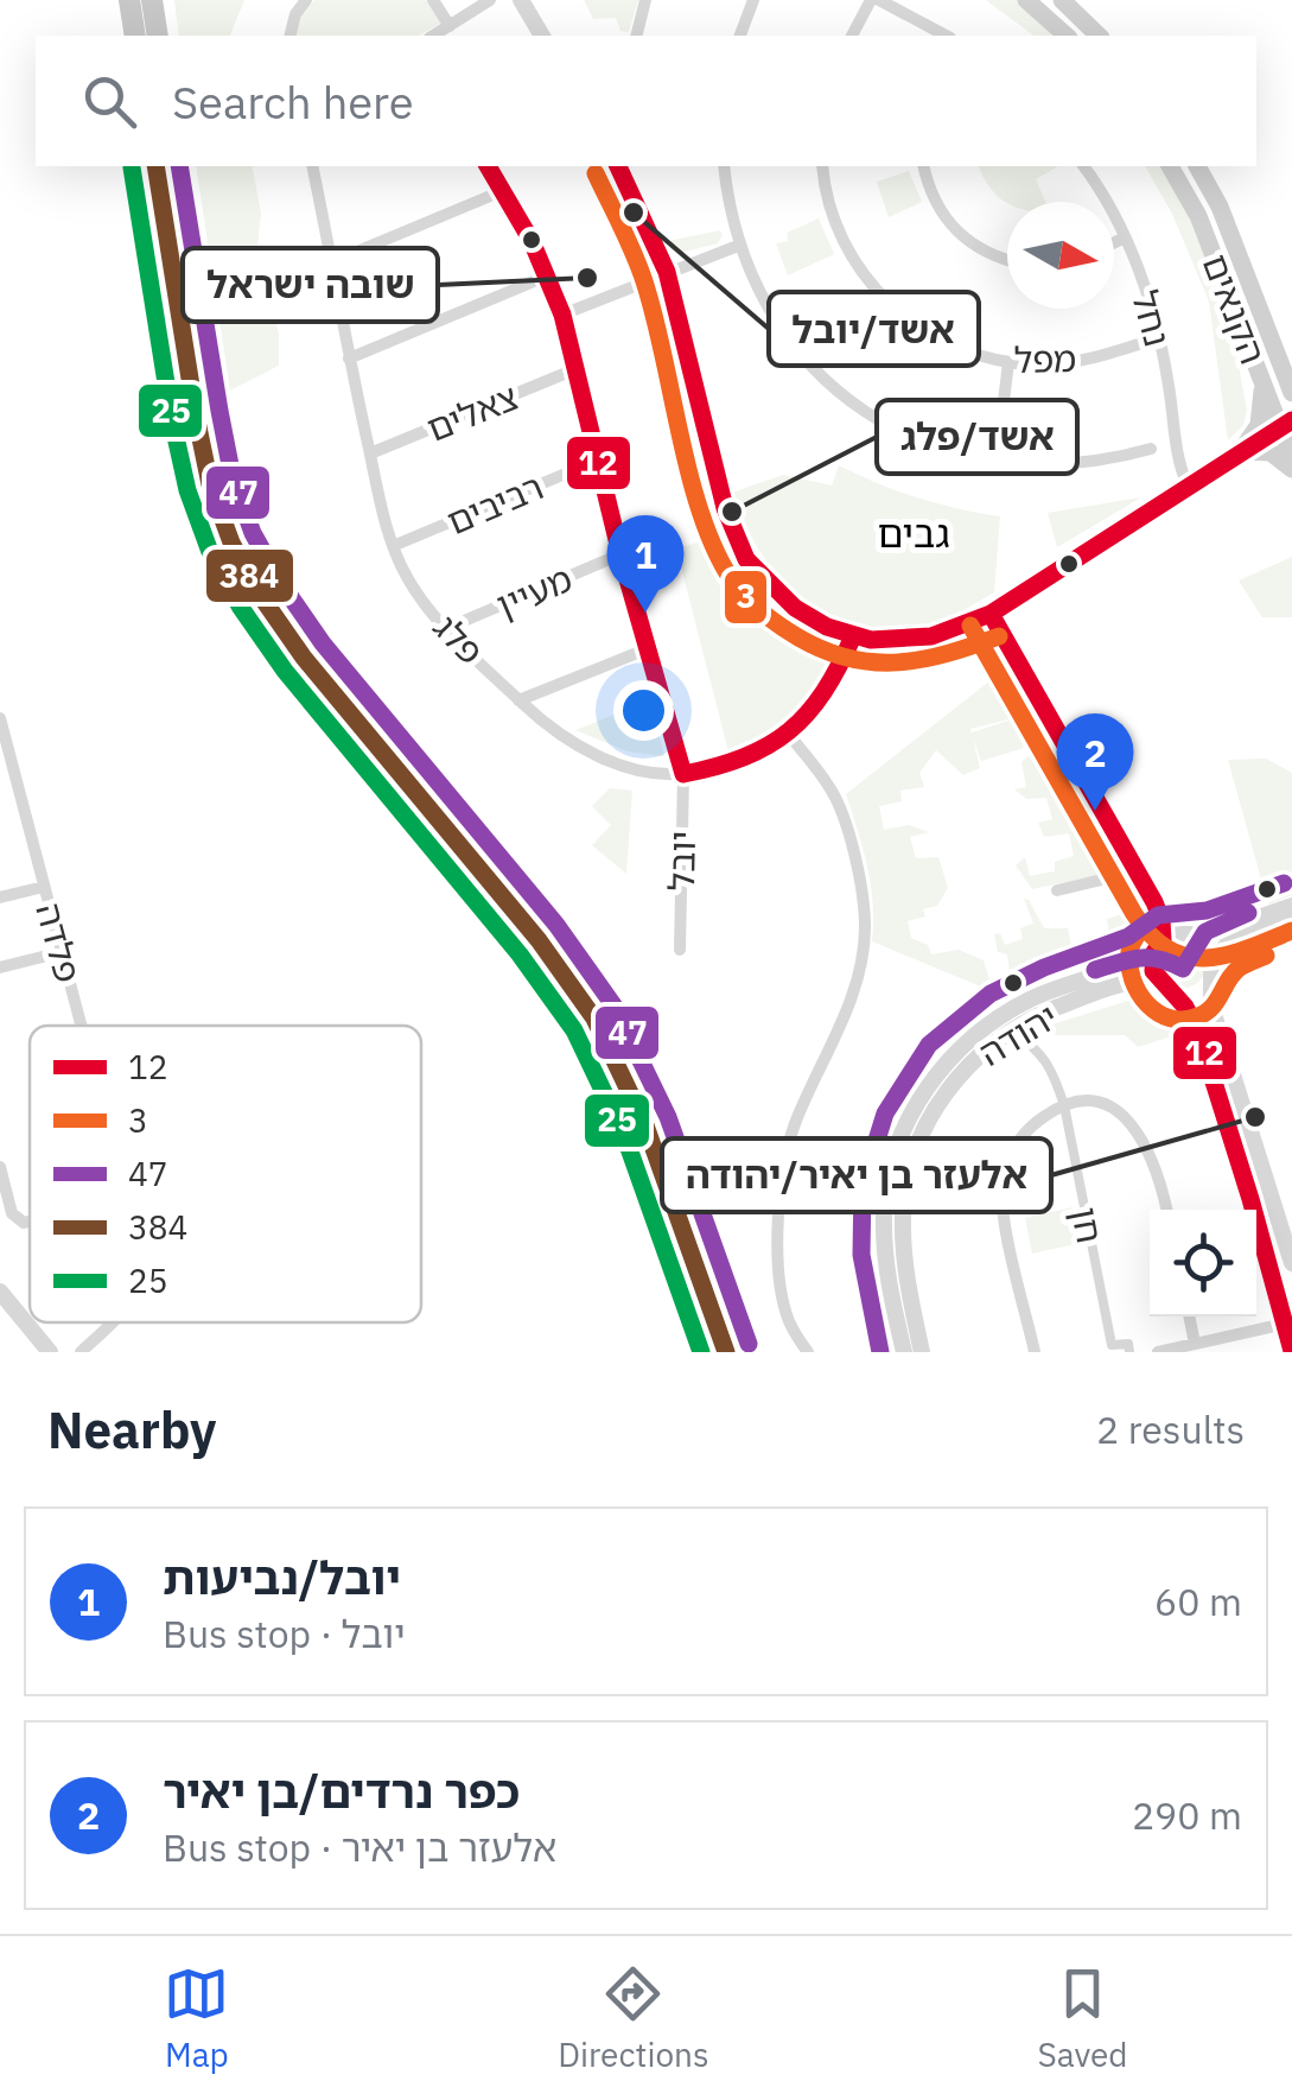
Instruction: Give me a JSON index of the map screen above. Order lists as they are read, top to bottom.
{
  "streets": {
    "main road": ["הקנאים"],
    "street": [
      "נחל",
      "מפל",
      "צאלים",
      "רביבים",
      "מעיין",
      "פלג",
      "יובל",
      "פלדה",
      "יהודה",
      "חן"
    ]
  },
  "crossings": [
    ["נחל", "מפל"],
    ["צאלים", "פלג"],
    ["צאלים", "יובל"],
    ["רביבים", "פלג"],
    ["רביבים", "יובל"],
    ["מעיין", "פלג"],
    ["מעיין", "יובל"],
    ["פלג", "יובל"],
    ["יהודה", "חן"]
  ],
  "districts": ["גבים"],
  "places": [
    "אשד/יובל",
    "שובה ישראל",
    "אשד/פלג",
    "אלעזר בן יאיר/יהודה"
  ],
  "lines": [
    "transit line 12",
    "transit line 47",
    "transit line 384",
    "transit line 25",
    "transit line 3"
  ],
  "legend": [
    "12",
    "3",
    "47",
    "384",
    "25"
  ],
  "north": "right",
  "page": {
    "search": "Search here",
    "pins": ["1", "2"],
    "heading": ["Nearby", "2 results"],
    "list": [
      {
        "mark": "1",
        "name": "יובל/נביעות",
        "note": "Bus stop · יובל",
        "value": "60 m"
      },
      {
        "mark": "2",
        "name": "כפר נרדים/בן יאיר",
        "note": "Bus stop · אלעזר בן יאיר",
        "value": "290 m"
      }
    ],
    "nav": ["Map", "Directions", "Saved"]
  }
}
